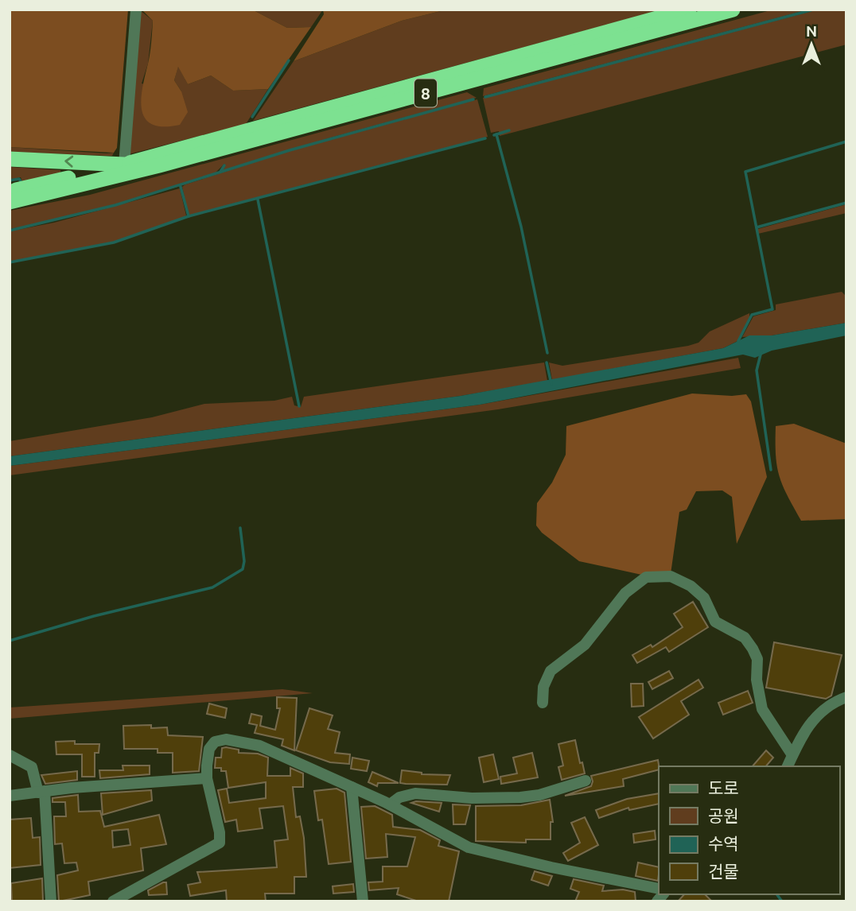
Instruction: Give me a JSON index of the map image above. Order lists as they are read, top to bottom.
{
  "streets": {
    "highway": ["8"]
  },
  "legend": [
    "도로",
    "공원",
    "수역",
    "건물"
  ],
  "north": "top"
}
